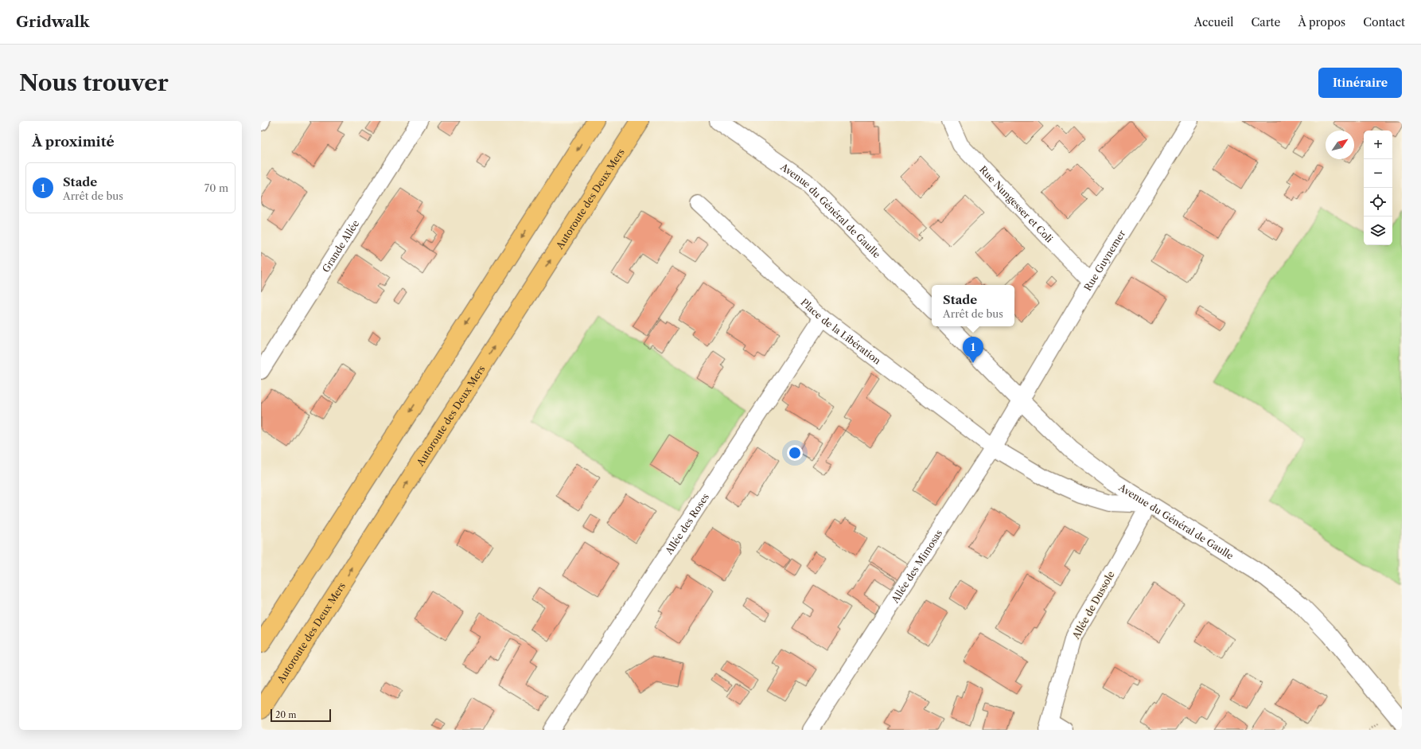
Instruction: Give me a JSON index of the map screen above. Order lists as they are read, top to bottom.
{
  "streets": {
    "highway": ["Autoroute des Deux Mers"],
    "street": [
      "Rue Nungesser et Coli",
      "Avenue du Général de Gaulle",
      "Grande Allée",
      "Rue Guynemer",
      "Place de la Libération",
      "Allée des Roses",
      "Allée des Mimosas",
      "Allée de Dussole"
    ]
  },
  "crossings": [
    ["Rue Nungesser et Coli", "Rue Guynemer"],
    ["Avenue du Général de Gaulle", "Rue Guynemer"],
    ["Avenue du Général de Gaulle", "Place de la Libération"],
    ["Avenue du Général de Gaulle", "Allée des Mimosas"],
    ["Avenue du Général de Gaulle", "Allée de Dussole"],
    ["Rue Guynemer", "Allée des Mimosas"],
    ["Place de la Libération", "Allée des Roses"],
    ["Place de la Libération", "Allée des Mimosas"],
    ["Place de la Libération", "Allée de Dussole"]
  ],
  "scale_bar": "20 m",
  "north": "top right",
  "page": {
    "header": "Gridwalk",
    "nav": [
      "Accueil",
      "Carte",
      "À propos",
      "Contact"
    ],
    "buttons": "Itinéraire",
    "title": "Nous trouver",
    "heading": "À proximité",
    "map_buttons": ["+", "−"],
    "list": [
      {
        "mark": "1",
        "name": "Stade",
        "note": "Arrêt de bus",
        "value": "70 m"
      }
    ],
    "popup": ["Stade", "Arrêt de bus"],
    "pins": "1",
    "scale": "20 m"
  }
}
